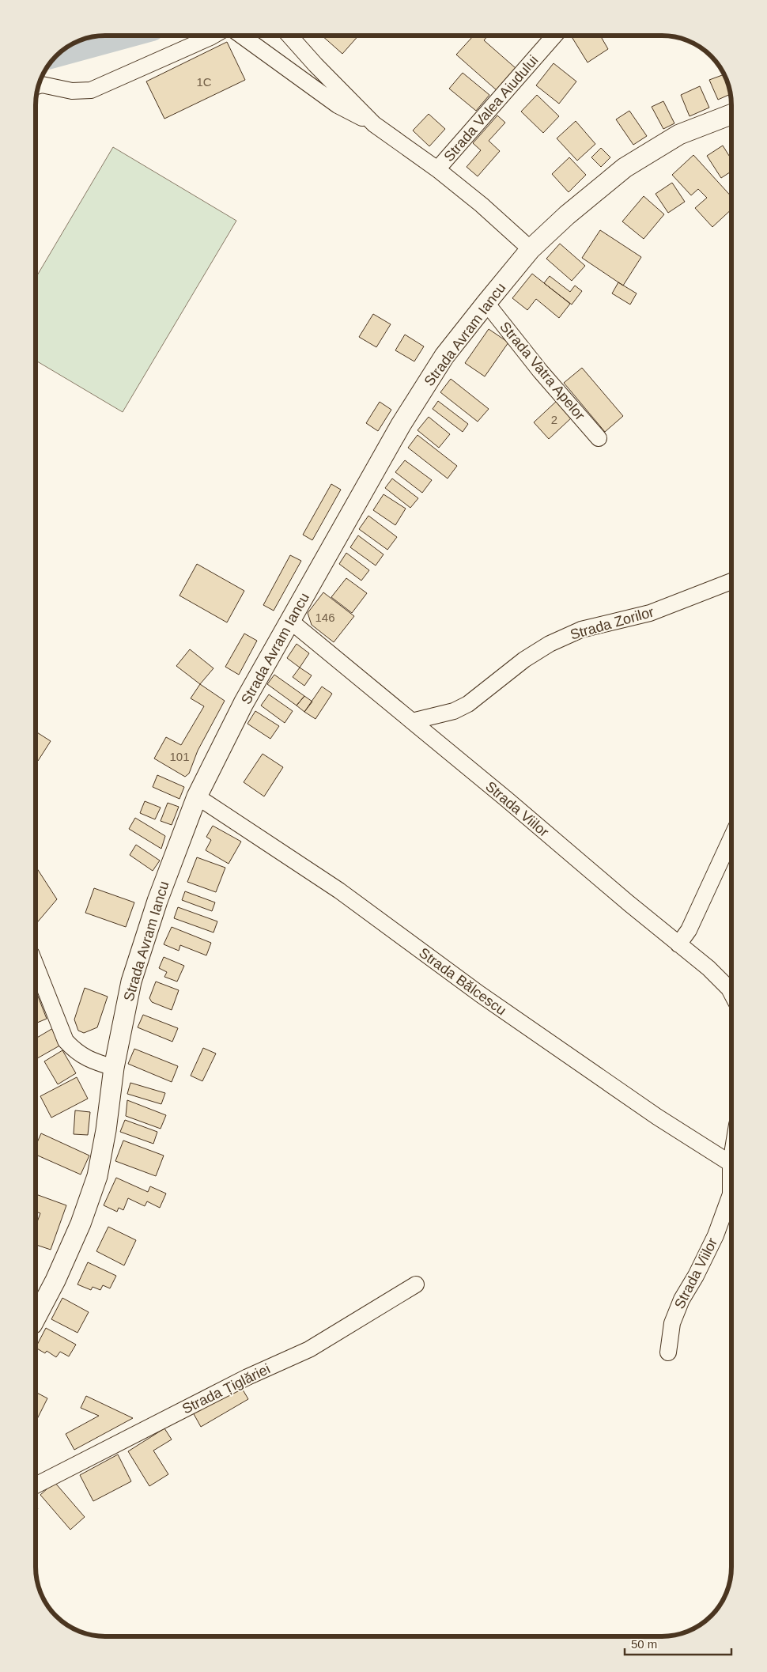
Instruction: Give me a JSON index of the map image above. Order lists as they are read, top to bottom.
{
  "streets": {
    "main road": ["Strada Avram Iancu"],
    "street": [
      "Strada Valea Aiudului",
      "Strada Vatra Apelor",
      "Strada Zorilor",
      "Strada Viilor",
      "Strada Bălcescu",
      "Strada Țiglăriei"
    ]
  },
  "crossings": [
    ["Strada Valea Aiudului", "Strada Avram Iancu"],
    ["Strada Avram Iancu", "Strada Vatra Apelor"],
    ["Strada Avram Iancu", "Strada Viilor"],
    ["Strada Avram Iancu", "Strada Bălcescu"],
    ["Strada Zorilor", "Strada Viilor"],
    ["Strada Viilor", "Strada Bălcescu"]
  ],
  "house_numbers": [
    "1C",
    "2",
    "146",
    "101"
  ],
  "scale_bar": "50 m"
}
